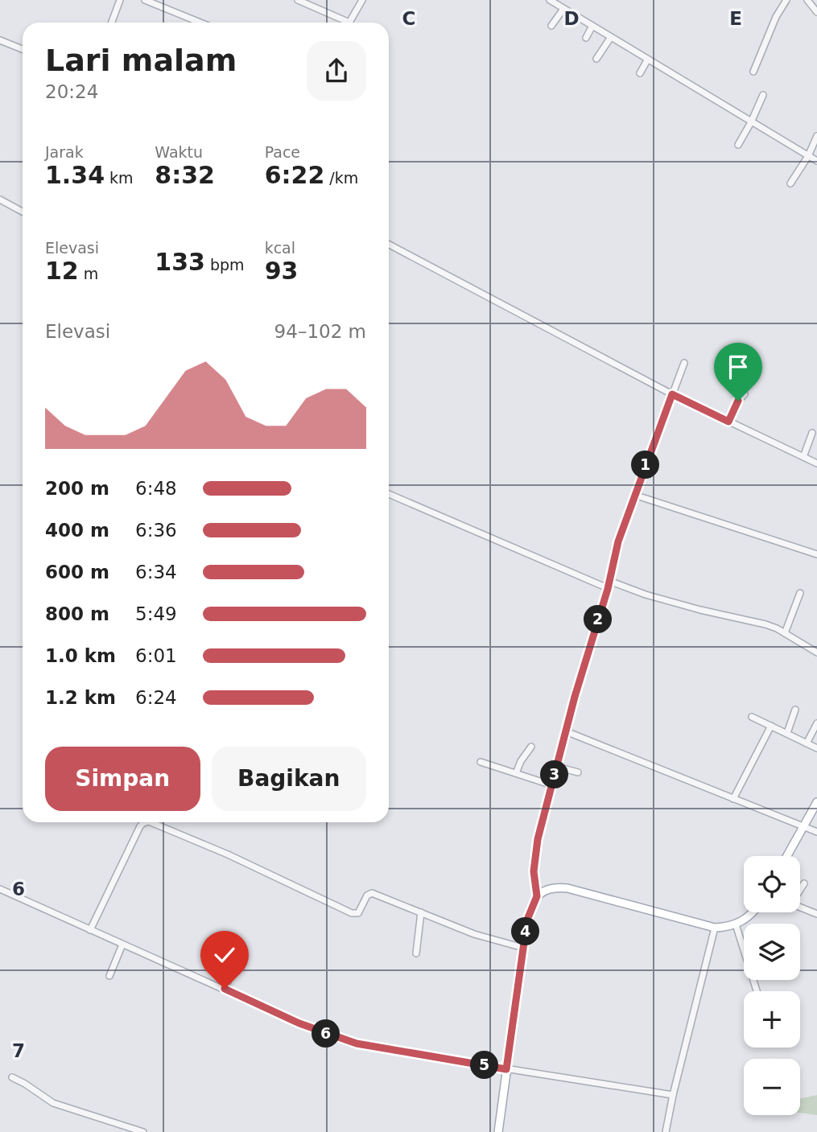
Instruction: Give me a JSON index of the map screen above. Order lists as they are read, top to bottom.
{
  "page": {
    "heading": ["Lari malam", "20:24"],
    "stats": [
      ["Jarak", "1.34 km"],
      ["Waktu", "8:32"],
      ["Pace", "6:22 /km"],
      ["Elevasi", "12 m"],
      ["133 bpm"],
      ["kcal", "93"]
    ],
    "chart": ["Elevasi", "94–102 m"],
    "pins": [
      "1",
      "2",
      "3",
      "4",
      "6",
      "5"
    ],
    "list": [
      {
        "name": "200 m",
        "note": "6:48"
      },
      {
        "name": "400 m",
        "note": "6:36"
      },
      {
        "name": "600 m",
        "note": "6:34"
      },
      {
        "name": "800 m",
        "note": "5:49"
      },
      {
        "name": "1.0 km",
        "note": "6:01"
      },
      {
        "name": "1.2 km",
        "note": "6:24"
      }
    ],
    "buttons": ["Simpan", "Bagikan"],
    "map_buttons": ["+", "−"]
  },
  "grid": {
    "columns": ["C", "D", "E"],
    "rows": ["6", "7"]
  }
}
